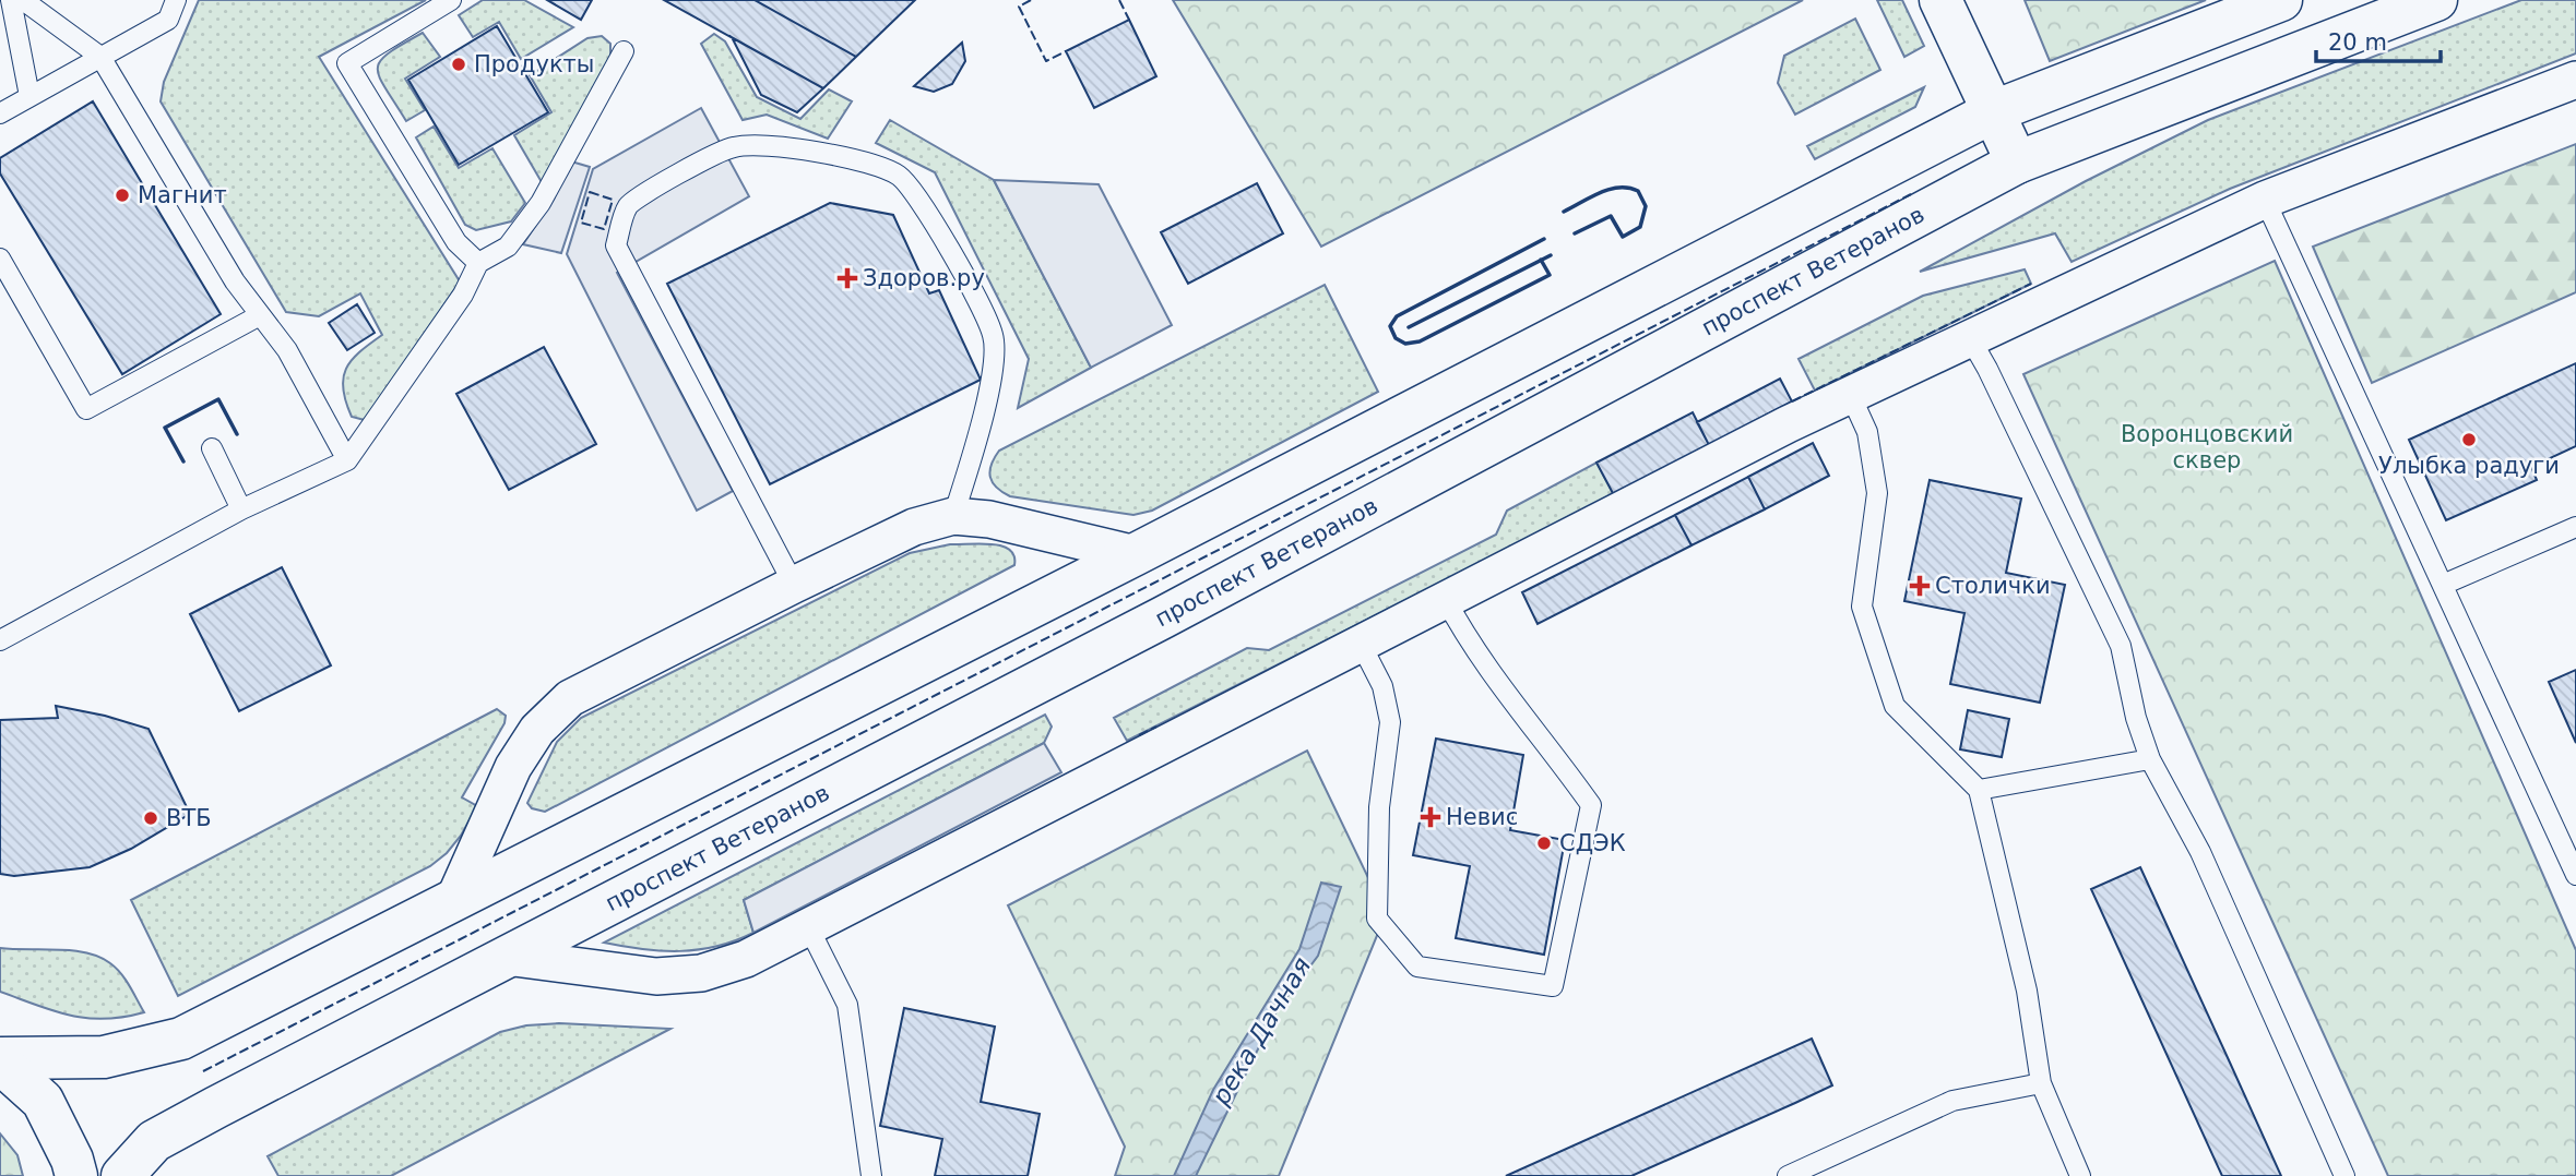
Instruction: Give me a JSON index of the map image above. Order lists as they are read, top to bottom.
{
  "streets": {
    "main road": ["проспект Ветеранов"]
  },
  "water": ["река Дачная"],
  "parks": ["Воронцовский сквер"],
  "places": {
    "other": [
      "Продукты",
      "Магнит",
      "Улыбка радуги",
      "ВТБ",
      "СДЭК"
    ],
    "health": ["Здоров.ру", "Столички", "Невис"]
  },
  "scale_bar": "20 m"
}
